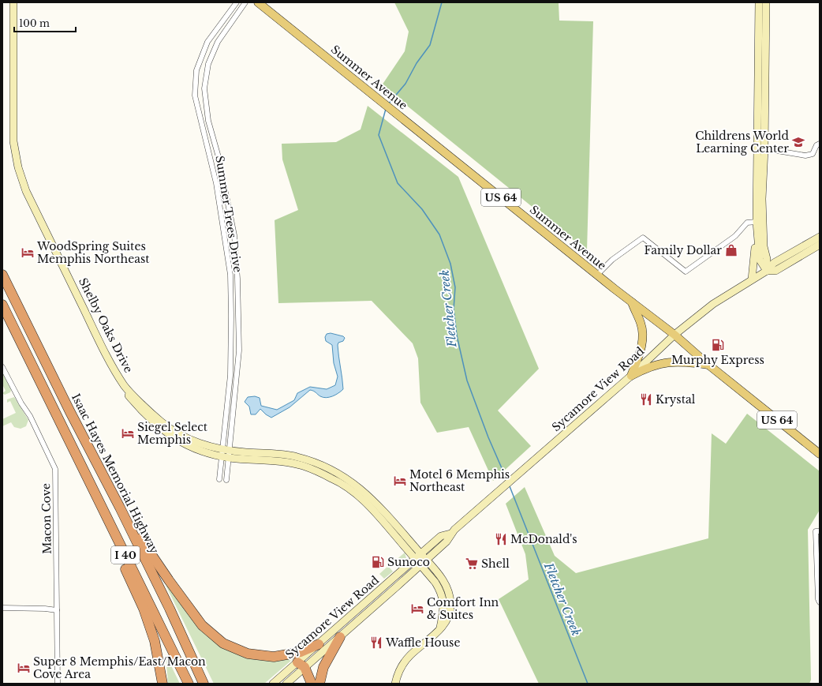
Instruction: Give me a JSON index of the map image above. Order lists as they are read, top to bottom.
{
  "streets": {
    "highway": ["Isaac Hayes Memorial Highway", "I 40"],
    "main road": [
      "Summer Avenue",
      "US 64",
      "Shelby Oaks Drive",
      "Sycamore View Road"
    ],
    "street": ["Summer Trees Drive", "Macon Cove"]
  },
  "crossings": [
    ["Summer Avenue", "Sycamore View Road"],
    ["Summer Trees Drive", "Shelby Oaks Drive"],
    ["Shelby Oaks Drive", "Sycamore View Road"]
  ],
  "water": ["Fletcher Creek"],
  "places": {
    "school or university": ["Childrens World Learning Center"],
    "shop": ["Family Dollar"],
    "hotel": [
      "WoodSpring Suites Memphis Northeast",
      "Siegel Select Memphis",
      "Motel 6 Memphis Northeast",
      "Comfort Inn & Suites",
      "Super 8 Memphis/East/Macon Cove Area"
    ],
    "fuel station": ["Murphy Express", "Sunoco"],
    "restaurant": ["Krystal", "McDonald's", "Waffle House"],
    "supermarket": ["Shell"]
  },
  "scale_bar": "100 m"
}
